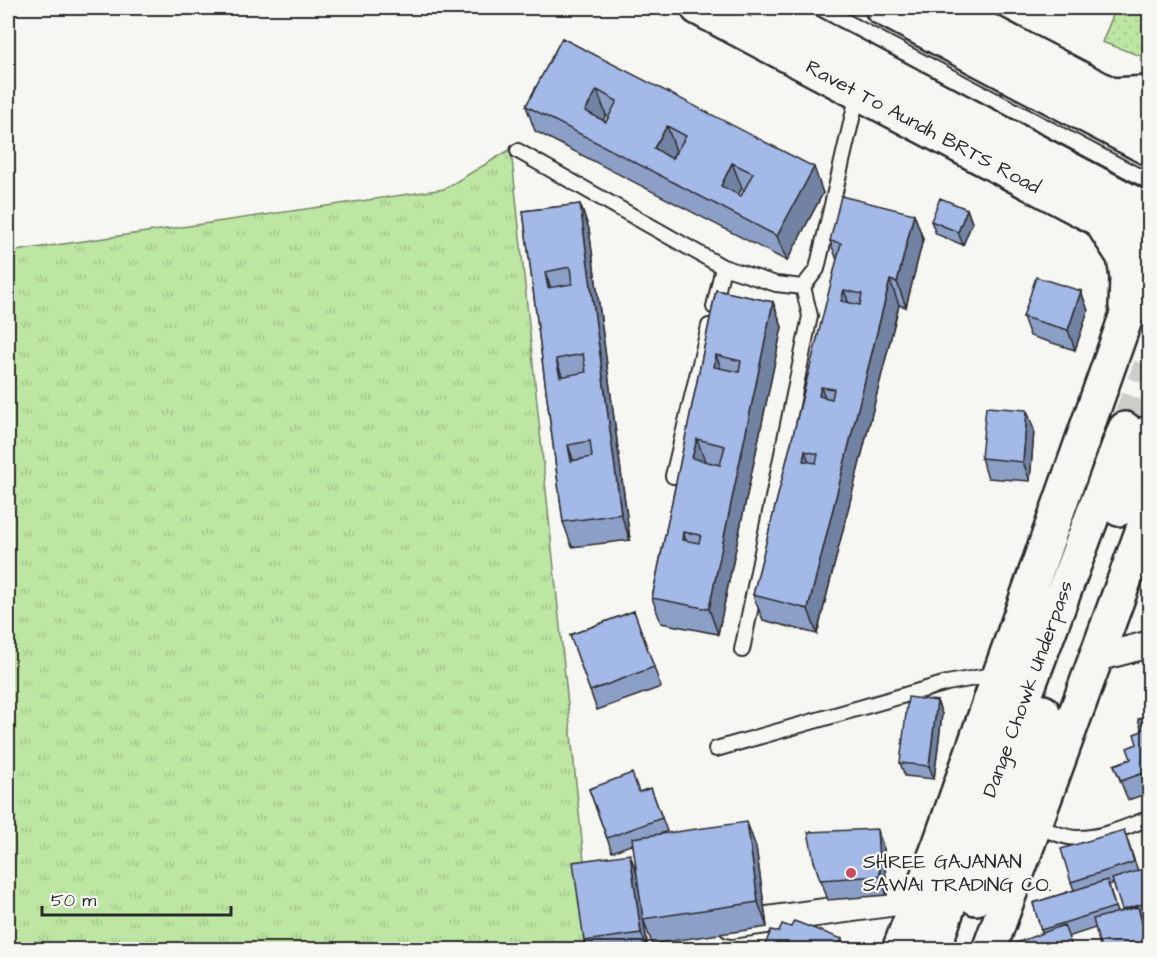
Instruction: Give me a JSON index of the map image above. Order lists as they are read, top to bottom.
{
  "streets": {
    "main road": ["Ravet To Aundh BRTS Road", "Dange Chowk Underpass"]
  },
  "places": ["SHREE GAJANAN SAWAI TRADING CO."],
  "scale_bar": "50 m"
}
